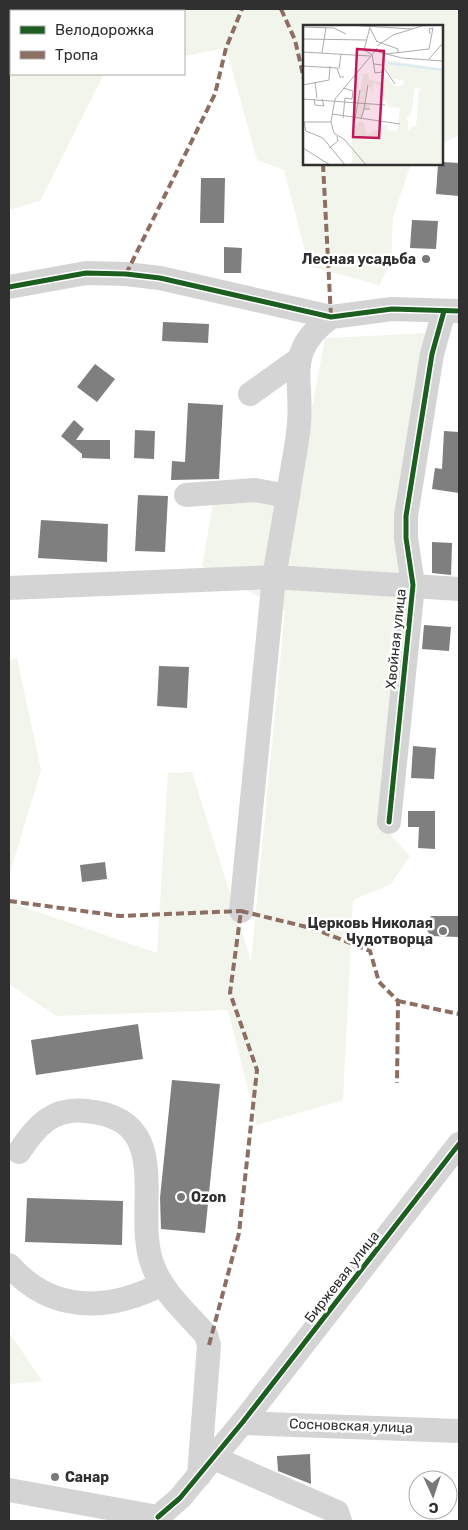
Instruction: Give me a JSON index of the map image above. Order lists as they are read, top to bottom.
{
  "streets": {
    "street": ["Хвойная улица", "Биржевая улица", "Сосновская улица"]
  },
  "crossings": [
    ["Биржевая улица", "Сосновская улица"]
  ],
  "places": [
    "Лесная усадьба",
    "Церковь Николая Чудотворца",
    "Ozon",
    "Санар"
  ],
  "legend": ["Велодорожка", "Тропа"],
  "north": "bottom"
}
